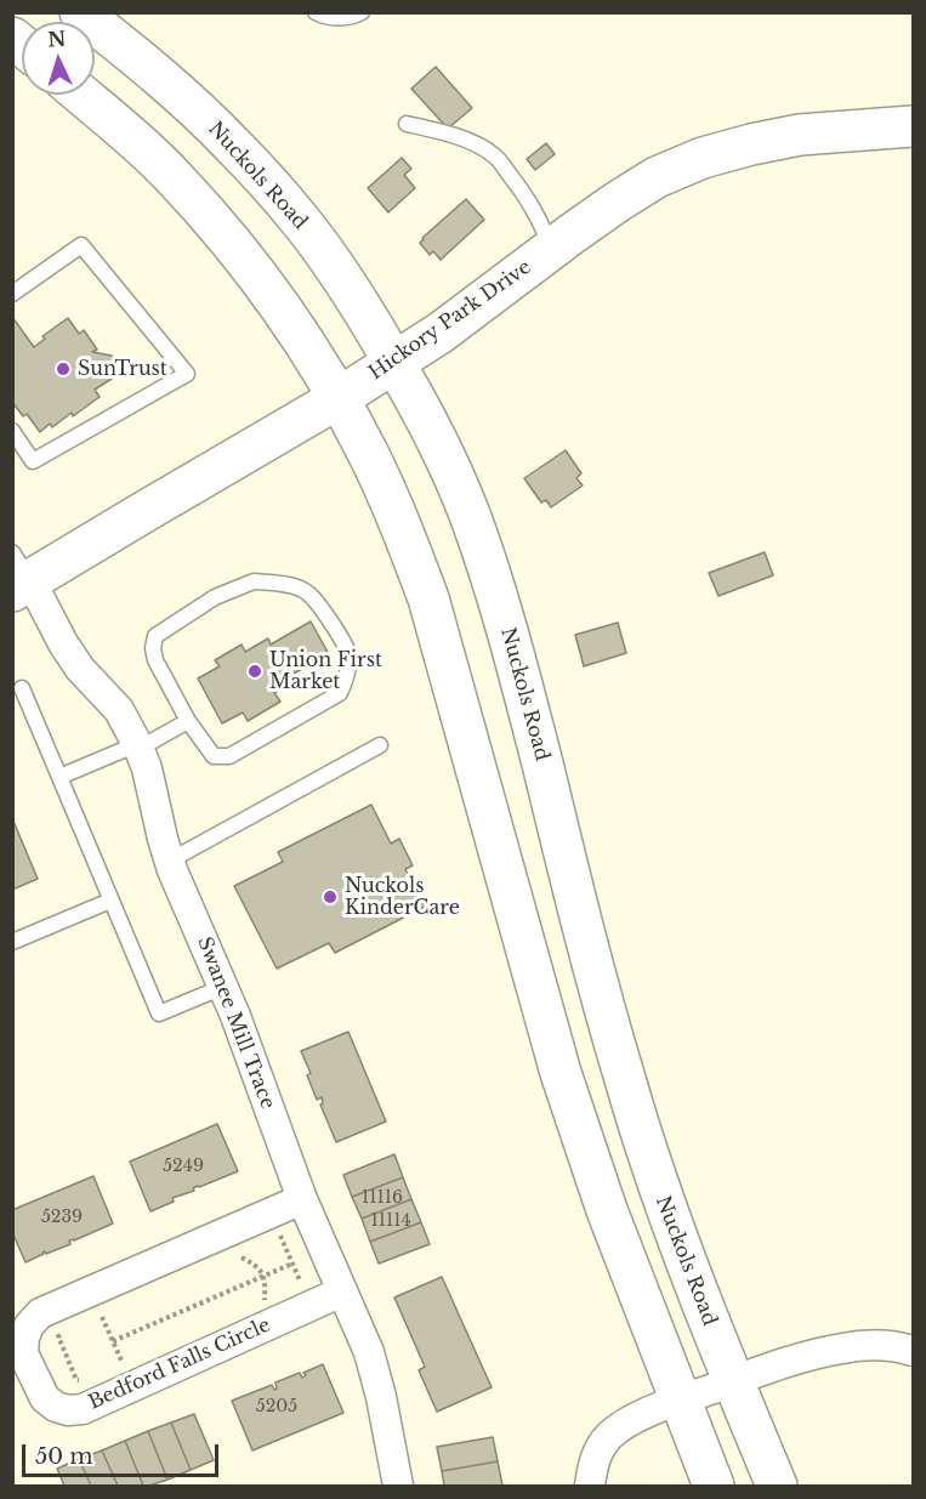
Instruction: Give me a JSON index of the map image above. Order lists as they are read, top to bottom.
{
  "streets": {
    "main road": ["Nuckols Road", "Hickory Park Drive"],
    "street": ["Swanee Mill Trace", "Bedford Falls Circle"]
  },
  "crossings": [
    ["Nuckols Road", "Hickory Park Drive"],
    ["Hickory Park Drive", "Swanee Mill Trace"],
    ["Swanee Mill Trace", "Bedford Falls Circle"]
  ],
  "places": ["SunTrust", "Union First Market", "Nuckols KinderCare"],
  "house_numbers": [
    "5249",
    "11116",
    "5239",
    "11114",
    "5205"
  ],
  "scale_bar": "50 m",
  "north": "top"
}
